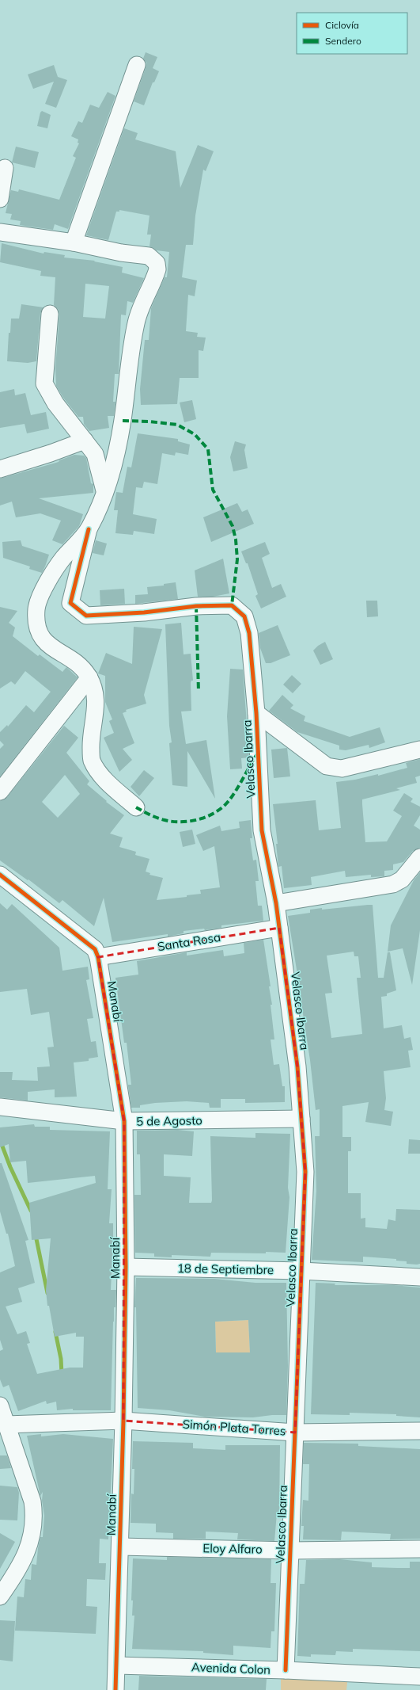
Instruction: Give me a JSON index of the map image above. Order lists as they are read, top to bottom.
{
  "streets": {
    "street": [
      "Velasco Ibarra",
      "Santa Rosa",
      "Manabí",
      "5 de Agosto",
      "18 de Septiembre",
      "Simón Plata Torres",
      "Eloy Alfaro",
      "Avenida Colon"
    ]
  },
  "crossings": [
    ["Velasco Ibarra", "Santa Rosa"],
    ["Velasco Ibarra", "5 de Agosto"],
    ["Velasco Ibarra", "18 de Septiembre"],
    ["Velasco Ibarra", "Simón Plata Torres"],
    ["Velasco Ibarra", "Eloy Alfaro"],
    ["Velasco Ibarra", "Avenida Colon"],
    ["Santa Rosa", "Manabí"],
    ["Manabí", "5 de Agosto"],
    ["Manabí", "18 de Septiembre"],
    ["Manabí", "Simón Plata Torres"],
    ["Manabí", "Eloy Alfaro"],
    ["Manabí", "Avenida Colon"]
  ],
  "legend": ["Ciclovía", "Sendero"]
}
